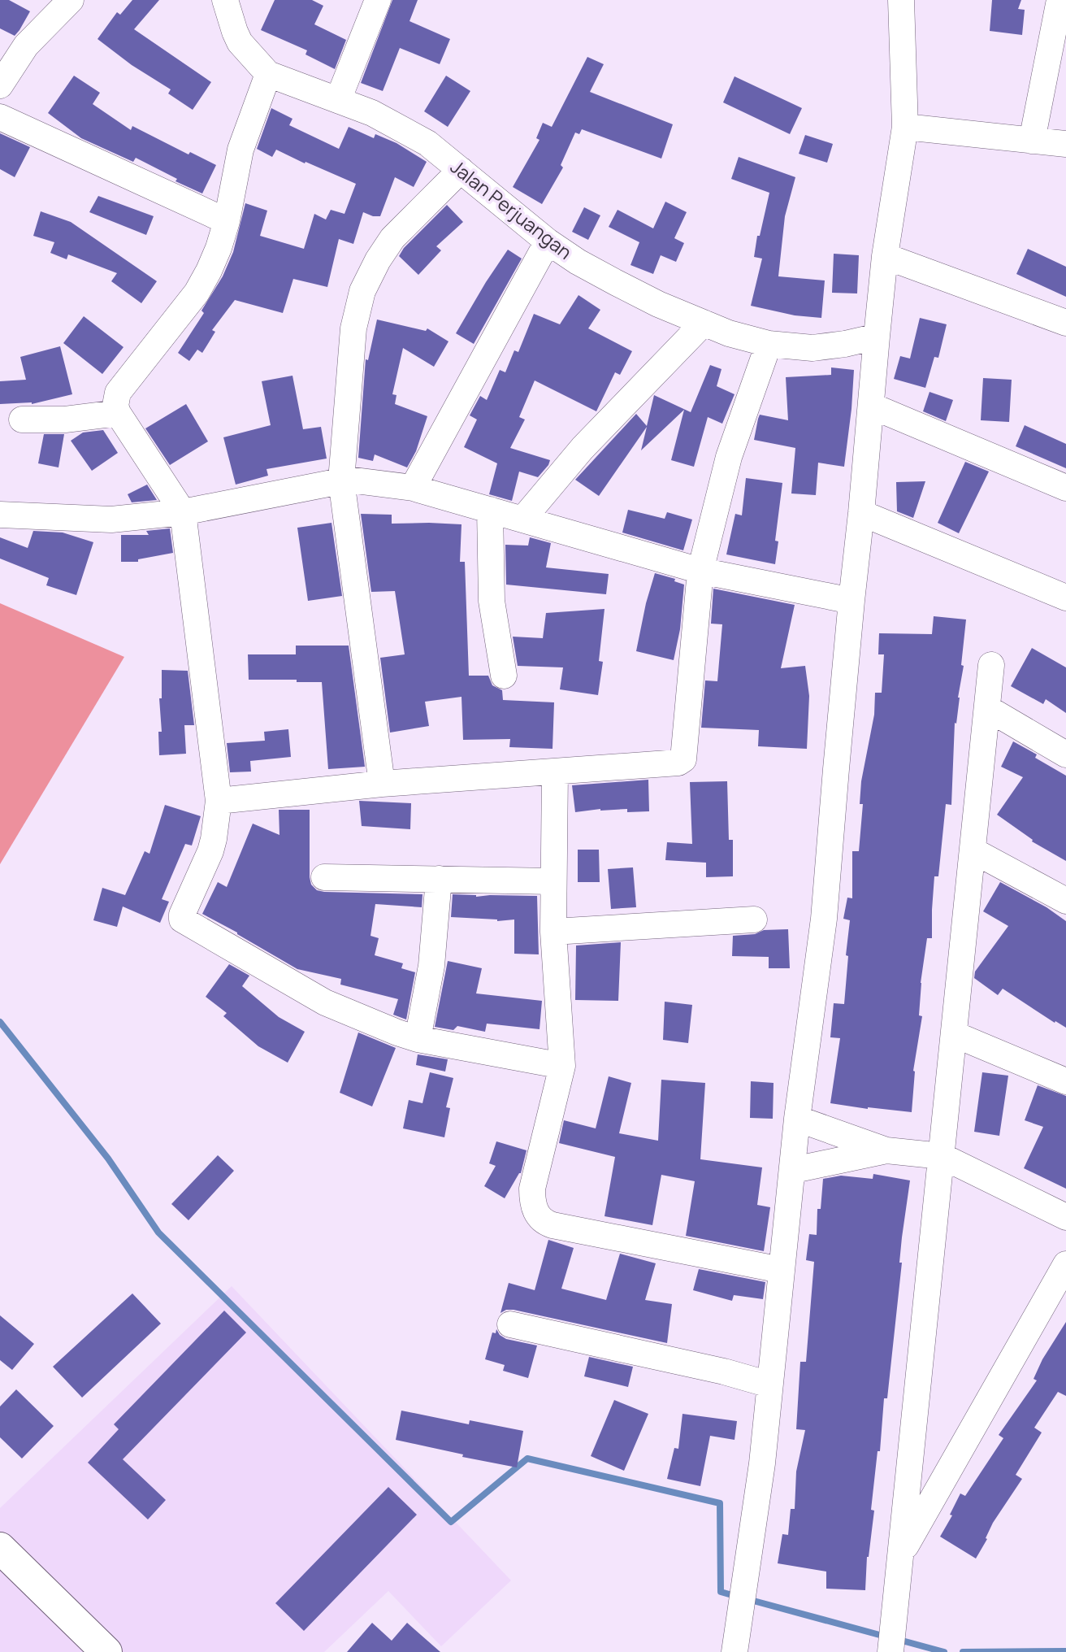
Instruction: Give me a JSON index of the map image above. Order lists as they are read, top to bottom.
{
  "streets": {
    "street": ["Jalan Perjuangan"]
  }
}
